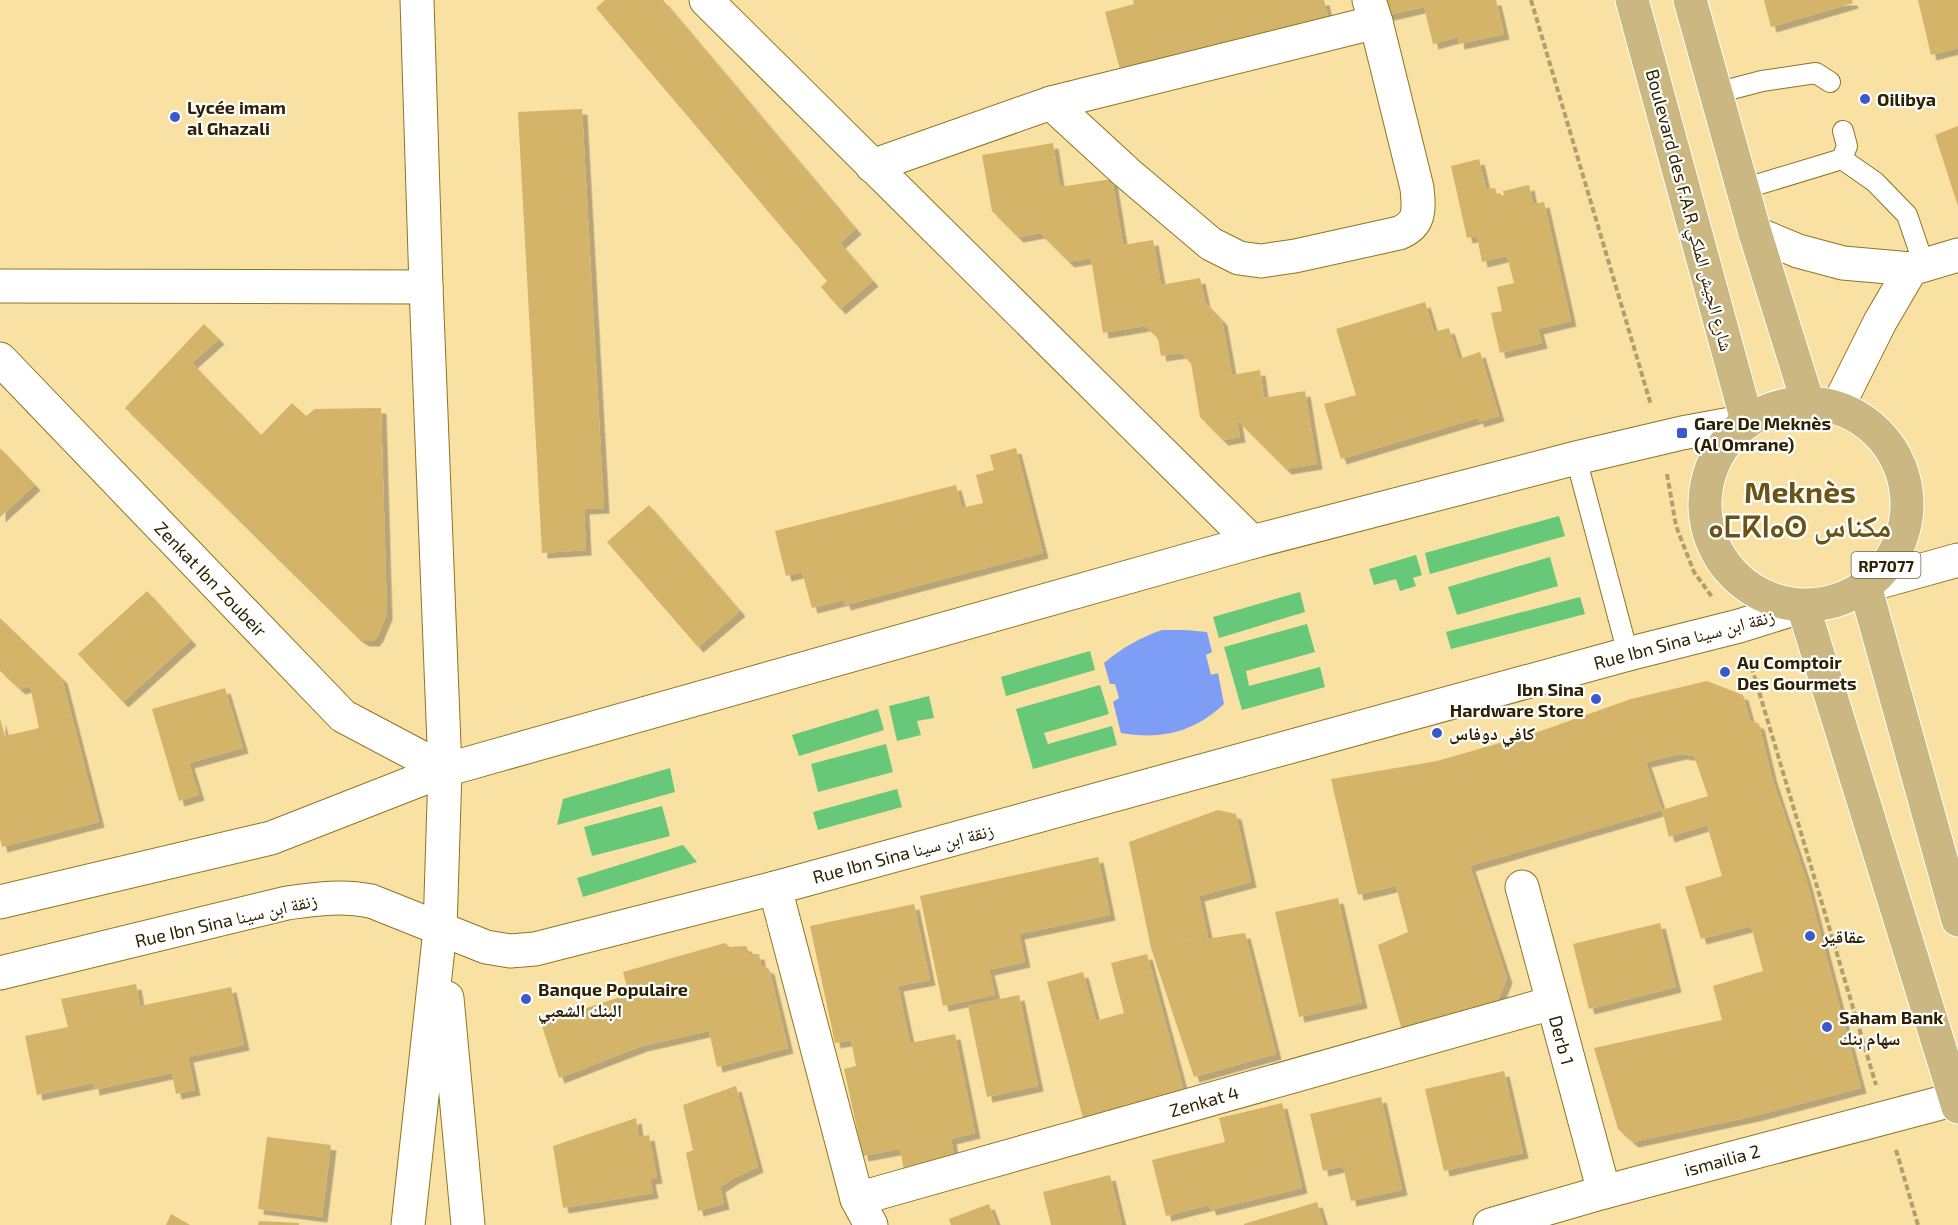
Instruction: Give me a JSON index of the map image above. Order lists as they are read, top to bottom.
{
  "streets": {
    "main road": ["Boulevard des F.A.R شارع الجيش الملكي", "RP7077"],
    "street": [
      "Zenkat Ibn Zoubeir",
      "Rue Ibn Sina زنقة ابن سينا",
      "Derb 1",
      "Zenkat 4",
      "ismailia 2"
    ]
  },
  "crossings": [
    ["Boulevard des F.A.R شارع الجيش الملكي", "RP7077"],
    ["Boulevard des F.A.R شارع الجيش الملكي", "Rue Ibn Sina زنقة ابن سينا"],
    ["RP7077", "Rue Ibn Sina زنقة ابن سينا"],
    ["Derb 1", "Zenkat 4"],
    ["Derb 1", "ismailia 2"]
  ],
  "districts": ["Meknès ⴰⵎⴽⵏⴰⵙ مكناس"],
  "places": {
    "other": [
      "Oilibya",
      "Lycée imam al Ghazali",
      "Au Comptoir Des Gourmets",
      "Ibn Sina Hardware Store",
      "كافي دوفاس",
      "عقاقير",
      "Banque Populaire البنك الشعبي",
      "Saham Bank سهام بنك"
    ],
    "transit": ["Gare De Meknès (Al Omrane)"]
  }
}
